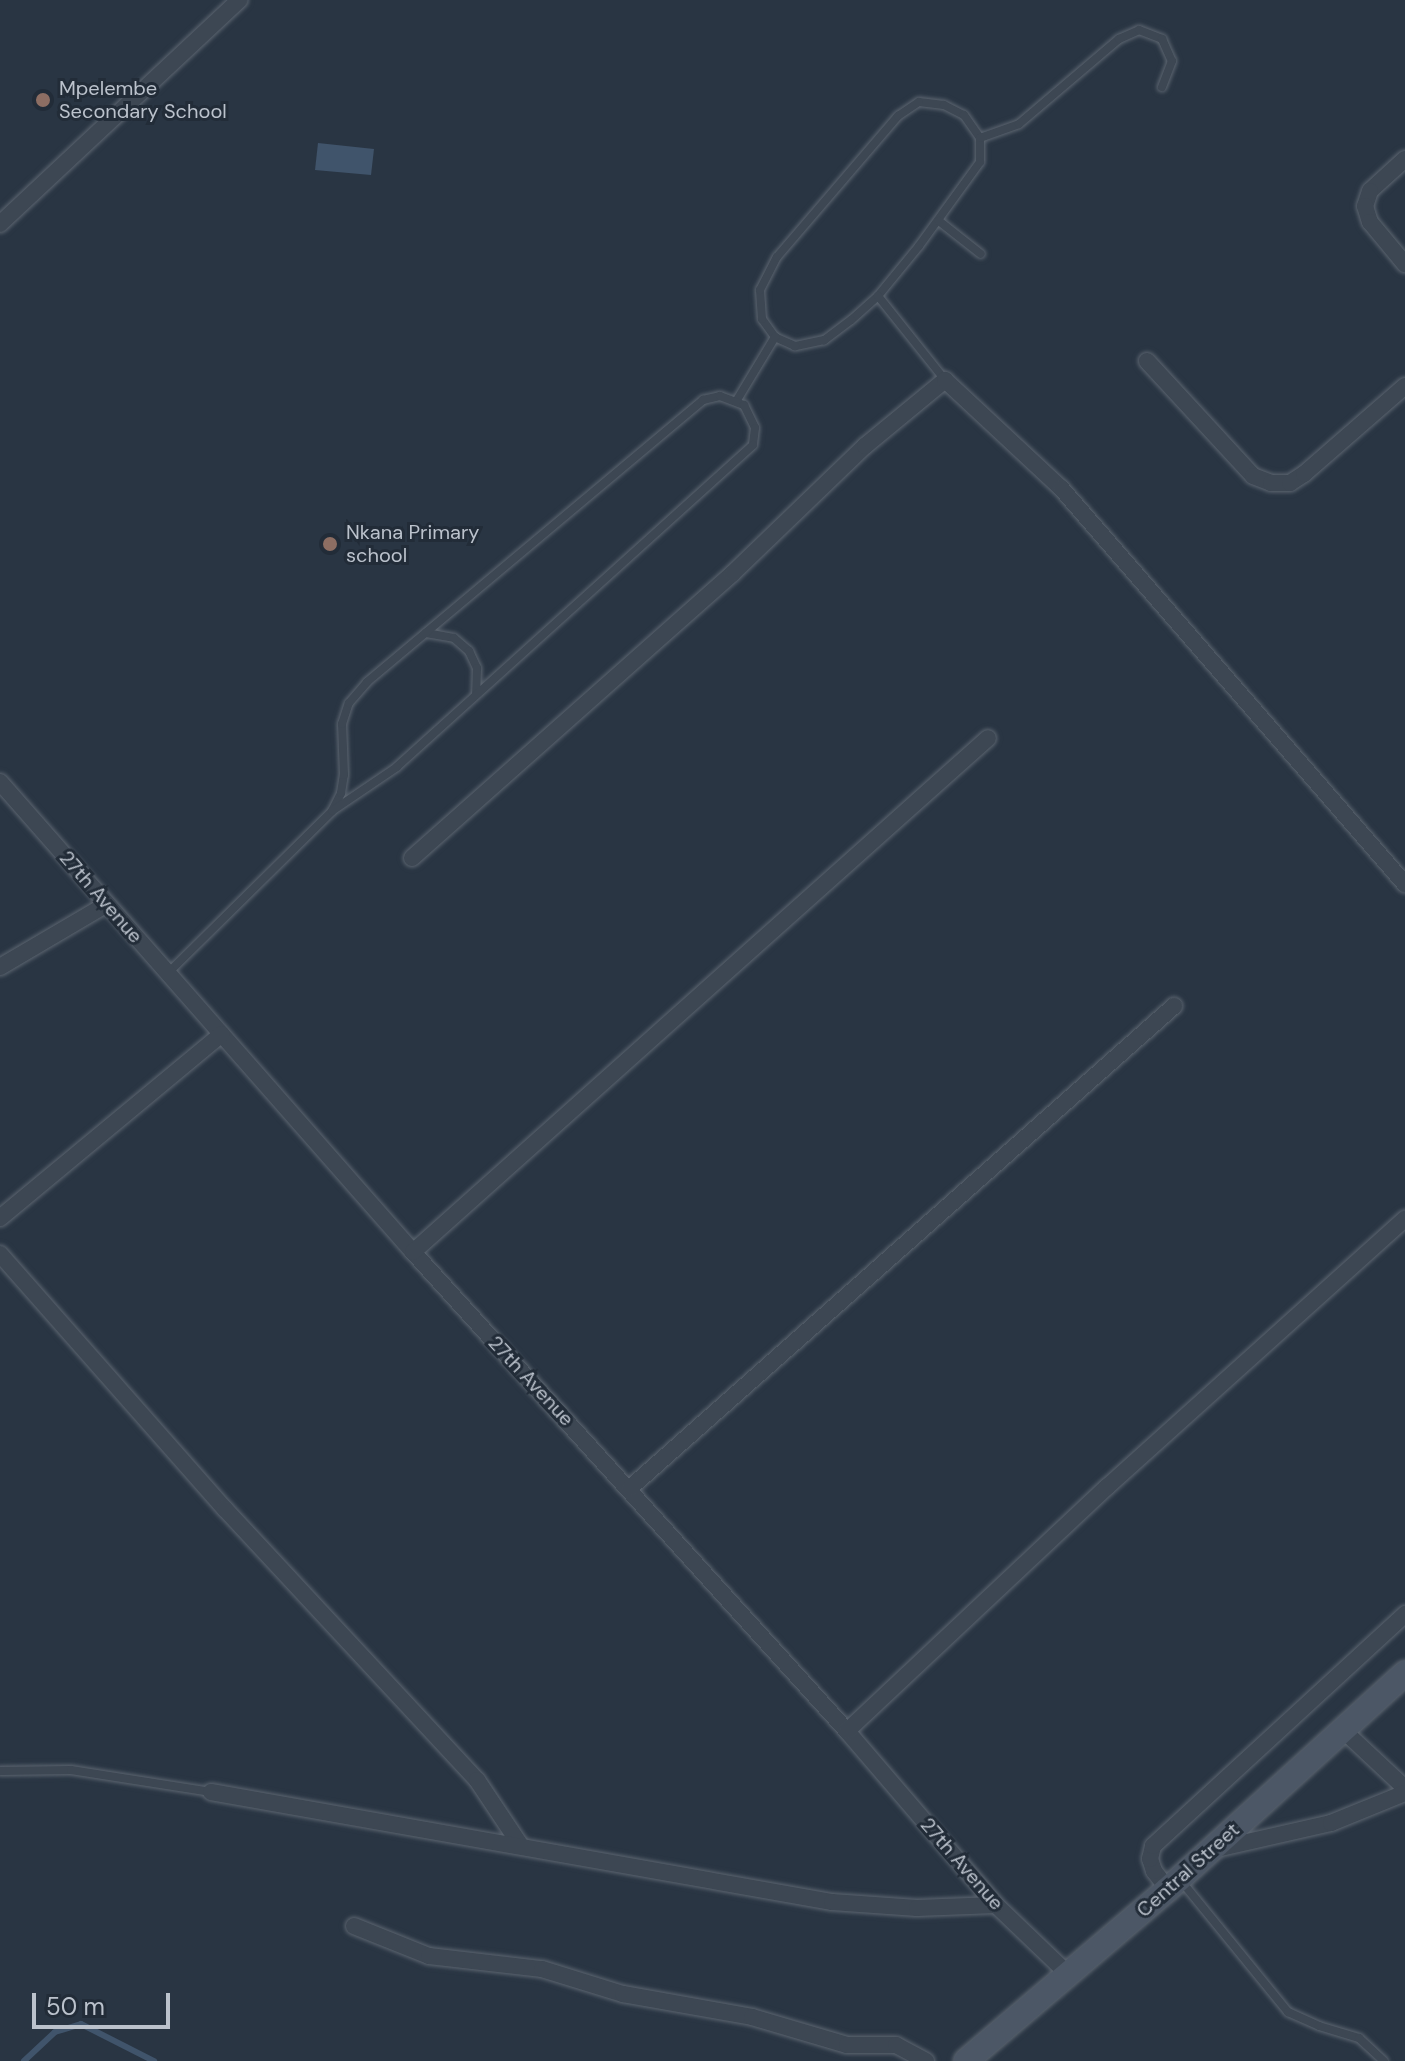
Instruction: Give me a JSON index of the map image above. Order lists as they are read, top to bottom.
{
  "streets": {
    "street": ["27th Avenue", "Central Street"]
  },
  "crossings": [
    ["27th Avenue", "Central Street"]
  ],
  "places": ["Mpelembe Secondary School", "Nkana Primary school"],
  "scale_bar": "50 m"
}
